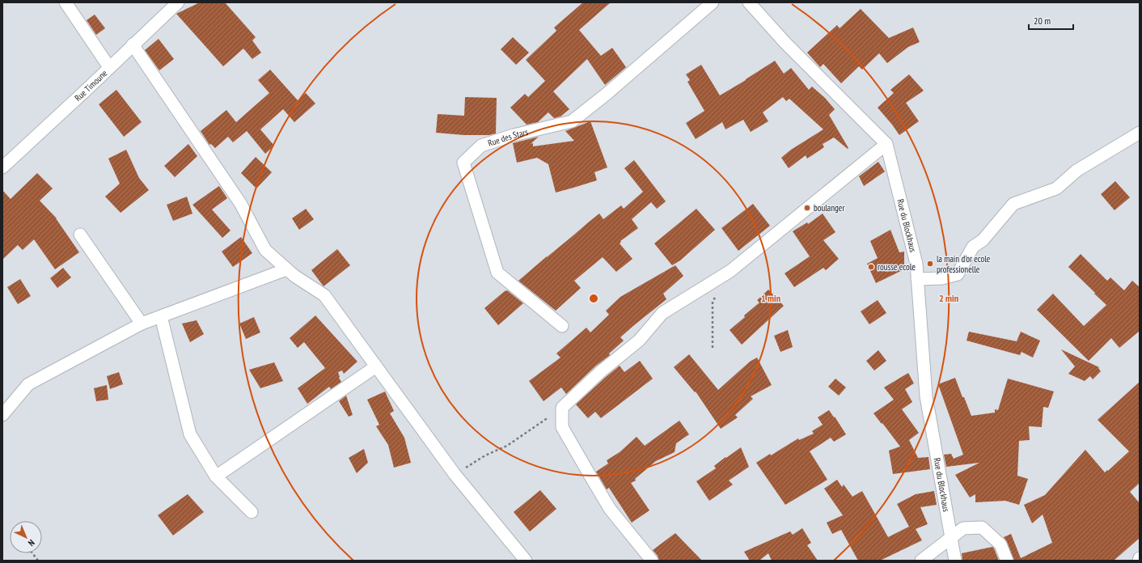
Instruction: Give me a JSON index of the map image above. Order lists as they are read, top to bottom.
{
  "streets": {
    "street": ["Rue Timoune", "Rue des Stars", "Rue du Blockhaus"]
  },
  "places": ["boulanger", "la main d'or ecole professionelle", "rousse ecole"],
  "scale_bar": "20 m",
  "north": "bottom right",
  "rings": ["1 min", "2 min"]
}
